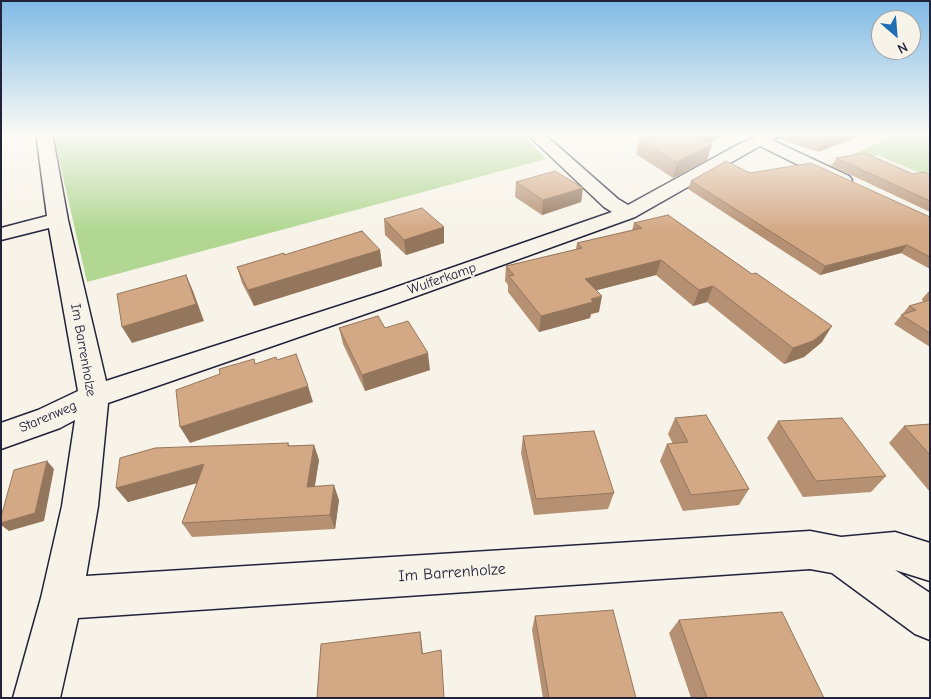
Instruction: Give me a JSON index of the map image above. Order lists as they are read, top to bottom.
{
  "streets": {
    "street": ["Wulferkamp", "Im Barrenholze", "Starenweg"]
  },
  "crossings": [
    ["Wulferkamp", "Im Barrenholze"],
    ["Wulferkamp", "Starenweg"],
    ["Im Barrenholze", "Starenweg"]
  ],
  "north": "bottom right"
}
